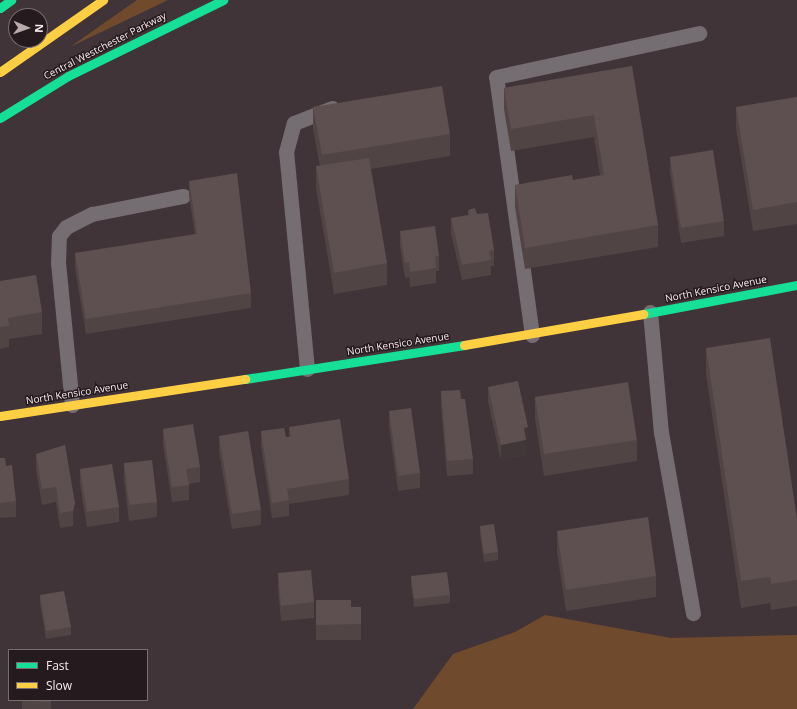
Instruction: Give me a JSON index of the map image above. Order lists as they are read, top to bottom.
{
  "streets": {
    "main road": ["Central Westchester Parkway", "North Kensico Avenue"]
  },
  "legend": ["Fast", "Slow"],
  "north": "right"
}
